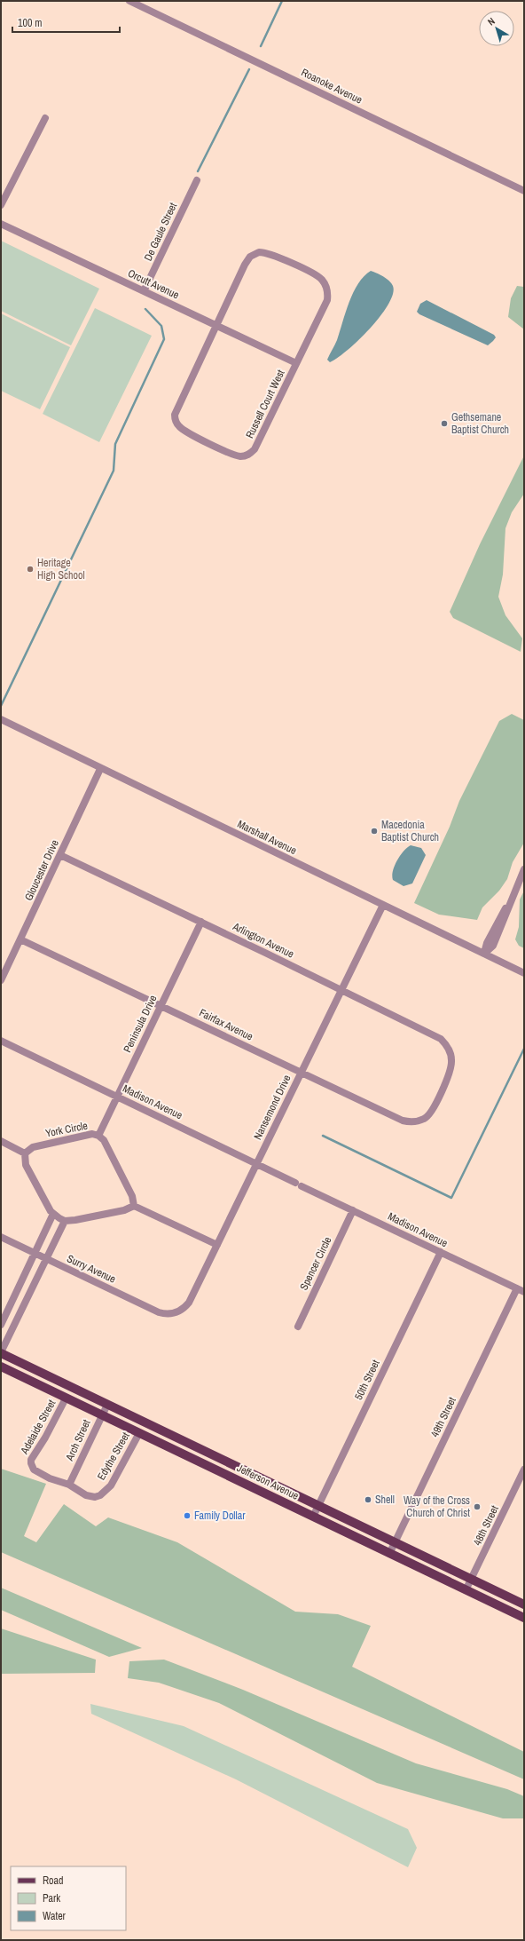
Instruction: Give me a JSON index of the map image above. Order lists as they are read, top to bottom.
{
  "streets": {
    "main road": ["Jefferson Avenue"],
    "street": [
      "Roanoke Avenue",
      "De Gaule Street",
      "Orcutt Avenue",
      "Russell Court West",
      "Marshall Avenue",
      "Gloucester Drive",
      "Arlington Avenue",
      "Peninsula Drive",
      "Fairfax Avenue",
      "Madison Avenue",
      "Nansemond Drive",
      "York Circle",
      "Spencer Circle",
      "Surry Avenue",
      "50th Street",
      "49th Street",
      "Adelaide Street",
      "Arch Street",
      "Edythe Street",
      "48th Street"
    ]
  },
  "crossings": [
    ["De Gaule Street", "Orcutt Avenue"],
    ["Orcutt Avenue", "Russell Court West"],
    ["Marshall Avenue", "Gloucester Drive"],
    ["Marshall Avenue", "Nansemond Drive"],
    ["Gloucester Drive", "Arlington Avenue"],
    ["Gloucester Drive", "Fairfax Avenue"],
    ["Arlington Avenue", "Peninsula Drive"],
    ["Arlington Avenue", "Fairfax Avenue"],
    ["Arlington Avenue", "Nansemond Drive"],
    ["Peninsula Drive", "Fairfax Avenue"],
    ["Peninsula Drive", "Madison Avenue"],
    ["Peninsula Drive", "York Circle"],
    ["Fairfax Avenue", "Nansemond Drive"],
    ["Madison Avenue", "Nansemond Drive"],
    ["Madison Avenue", "Spencer Circle"],
    ["Madison Avenue", "50th Street"],
    ["Madison Avenue", "49th Street"],
    ["Nansemond Drive", "Surry Avenue"],
    ["50th Street", "Jefferson Avenue"],
    ["49th Street", "Jefferson Avenue"],
    ["Adelaide Street", "Arch Street"],
    ["Adelaide Street", "Edythe Street"],
    ["Adelaide Street", "Jefferson Avenue"],
    ["Arch Street", "Edythe Street"],
    ["Arch Street", "Jefferson Avenue"],
    ["Edythe Street", "Jefferson Avenue"],
    ["Jefferson Avenue", "48th Street"]
  ],
  "places": [
    "Gethsemane Baptist Church",
    "Heritage High School",
    "Macedonia Baptist Church",
    "Shell",
    "Way of the Cross Church of Christ",
    "Family Dollar"
  ],
  "legend": ["Road", "Park", "Water"],
  "scale_bar": "100 m",
  "north": "top left"
}
